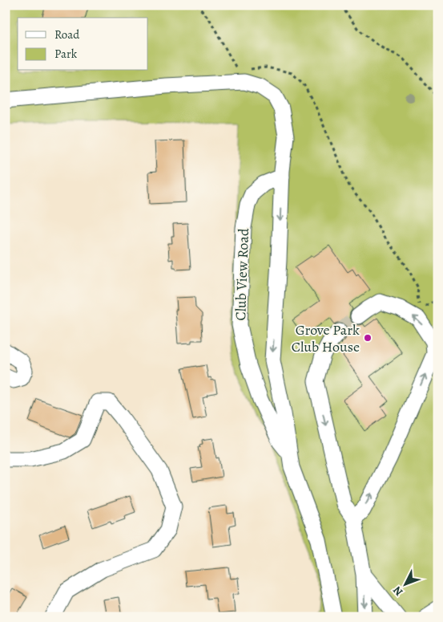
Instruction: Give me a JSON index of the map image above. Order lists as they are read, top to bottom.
{
  "streets": {
    "street": ["Club View Road"]
  },
  "places": ["Grove Park Club House"],
  "legend": ["Road", "Park"],
  "north": "bottom left"
}
